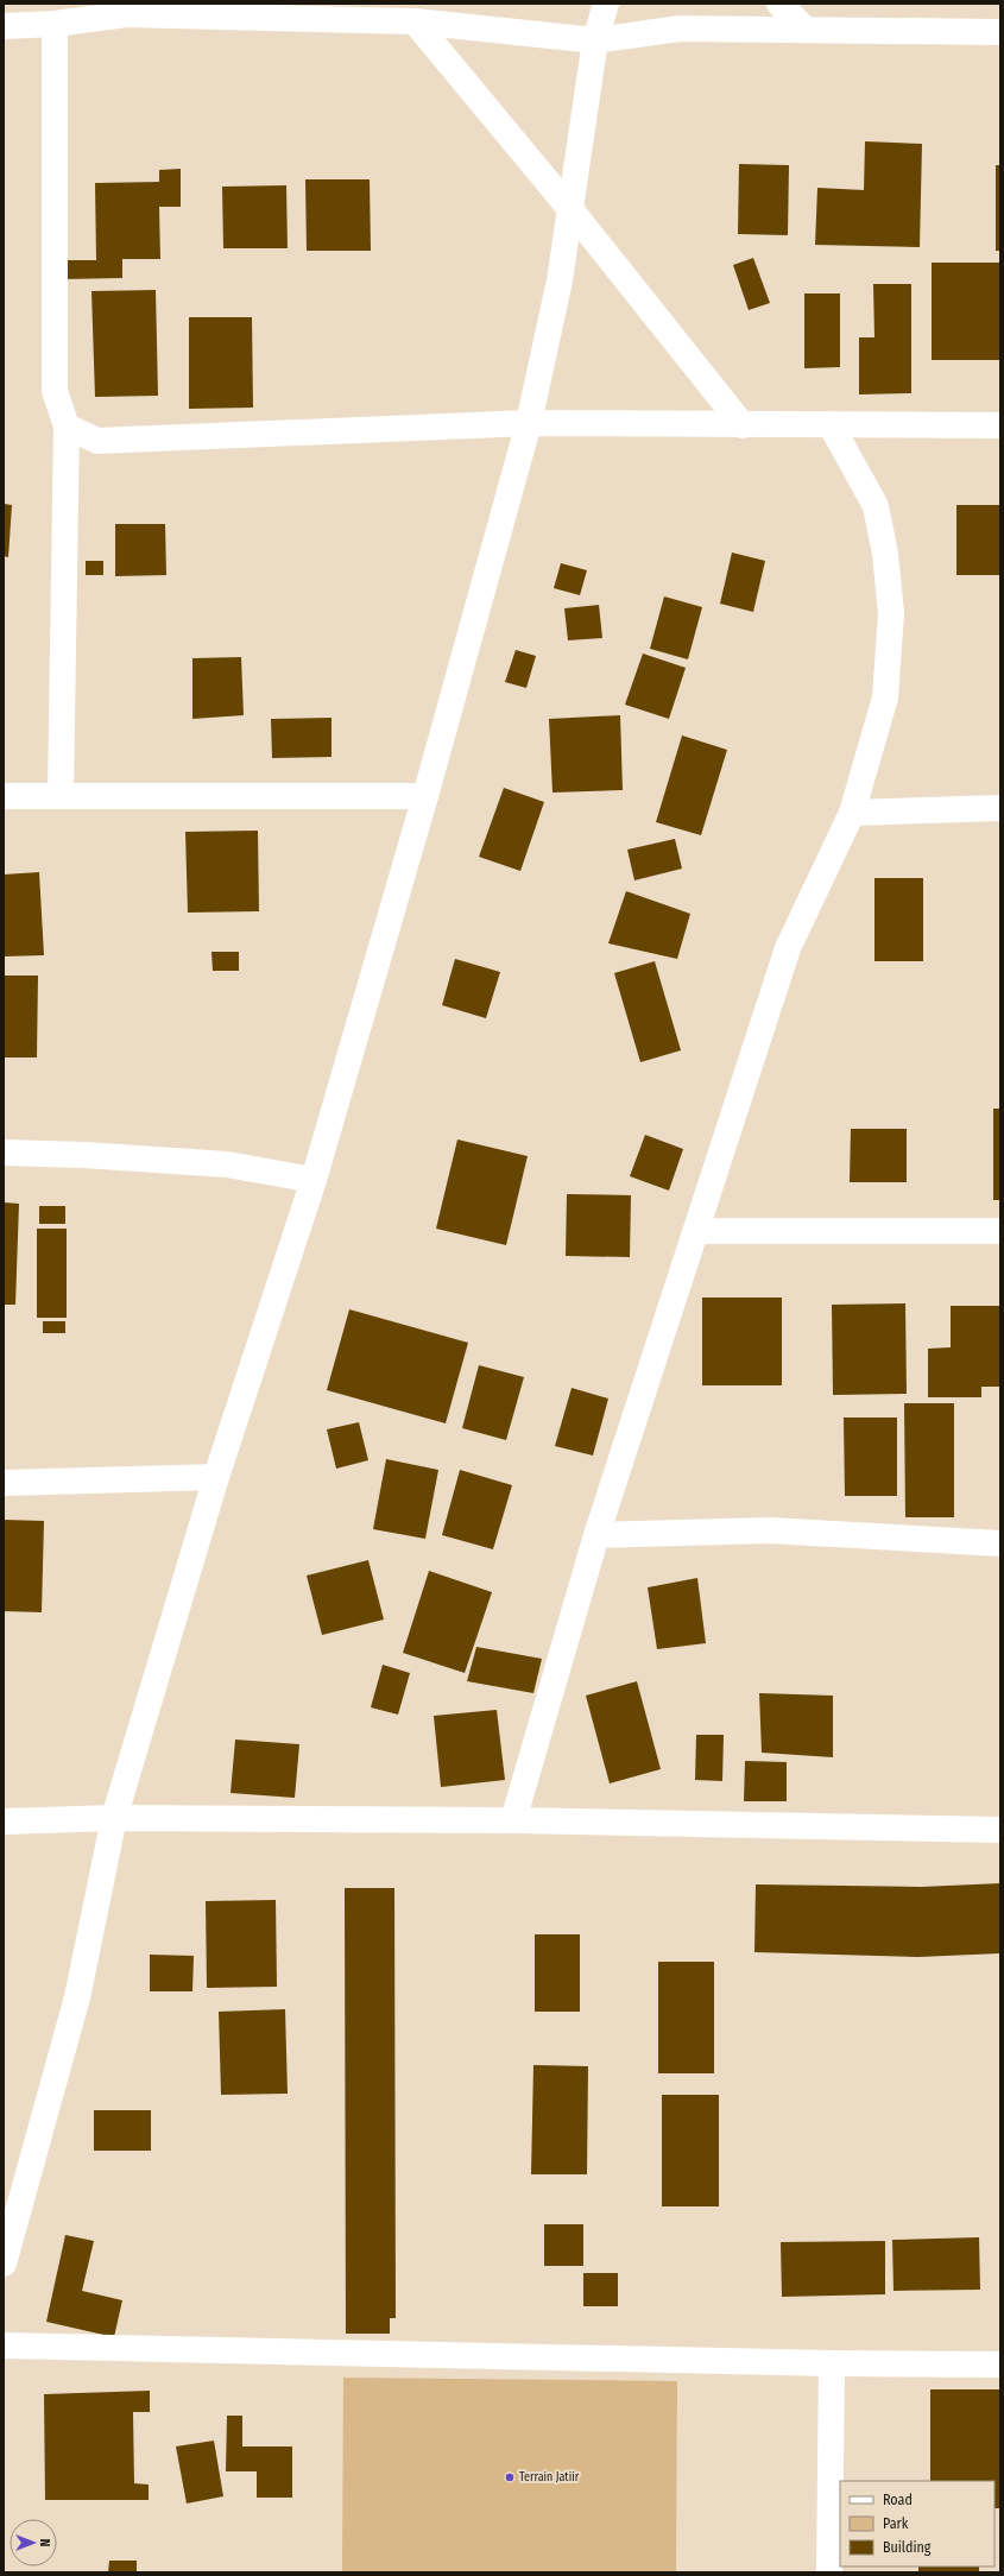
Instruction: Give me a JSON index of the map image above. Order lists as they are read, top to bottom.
{
  "places": ["Terrain Jatiir"],
  "legend": ["Road", "Park", "Building"],
  "north": "right"
}
